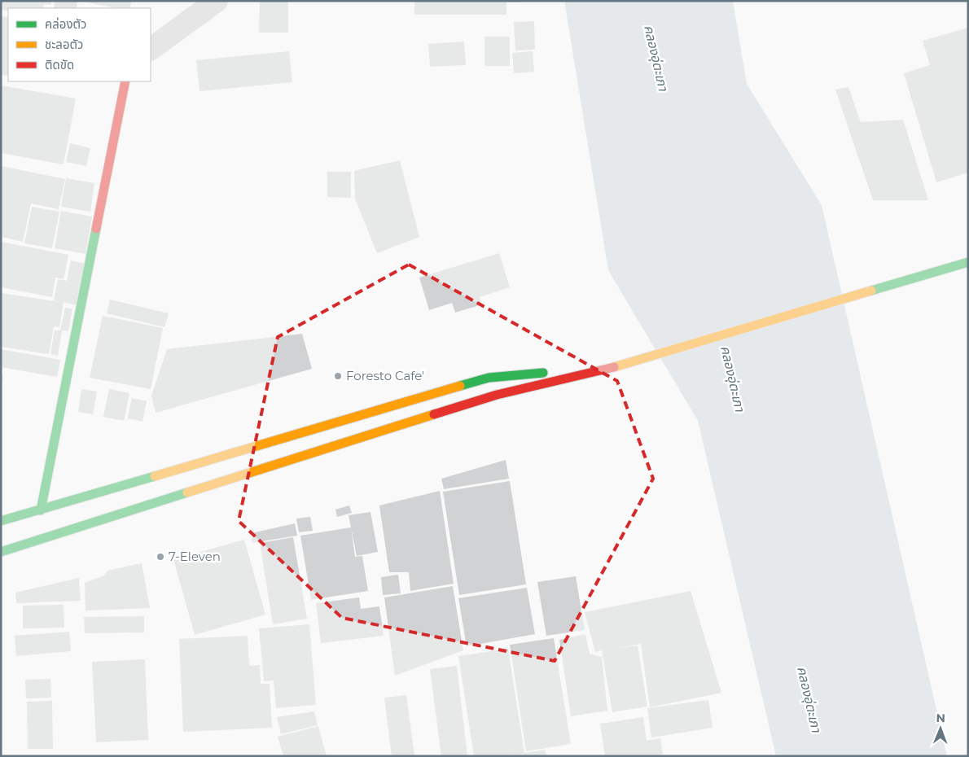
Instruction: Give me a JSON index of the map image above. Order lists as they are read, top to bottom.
{
  "water": ["คลองอุ่ตะเภา"],
  "places": ["Foresto Cafe'", "7-Eleven"],
  "legend": ["คล่องตัว", "ชะลอตัว", "ติดขัด"],
  "north": "top"
}
